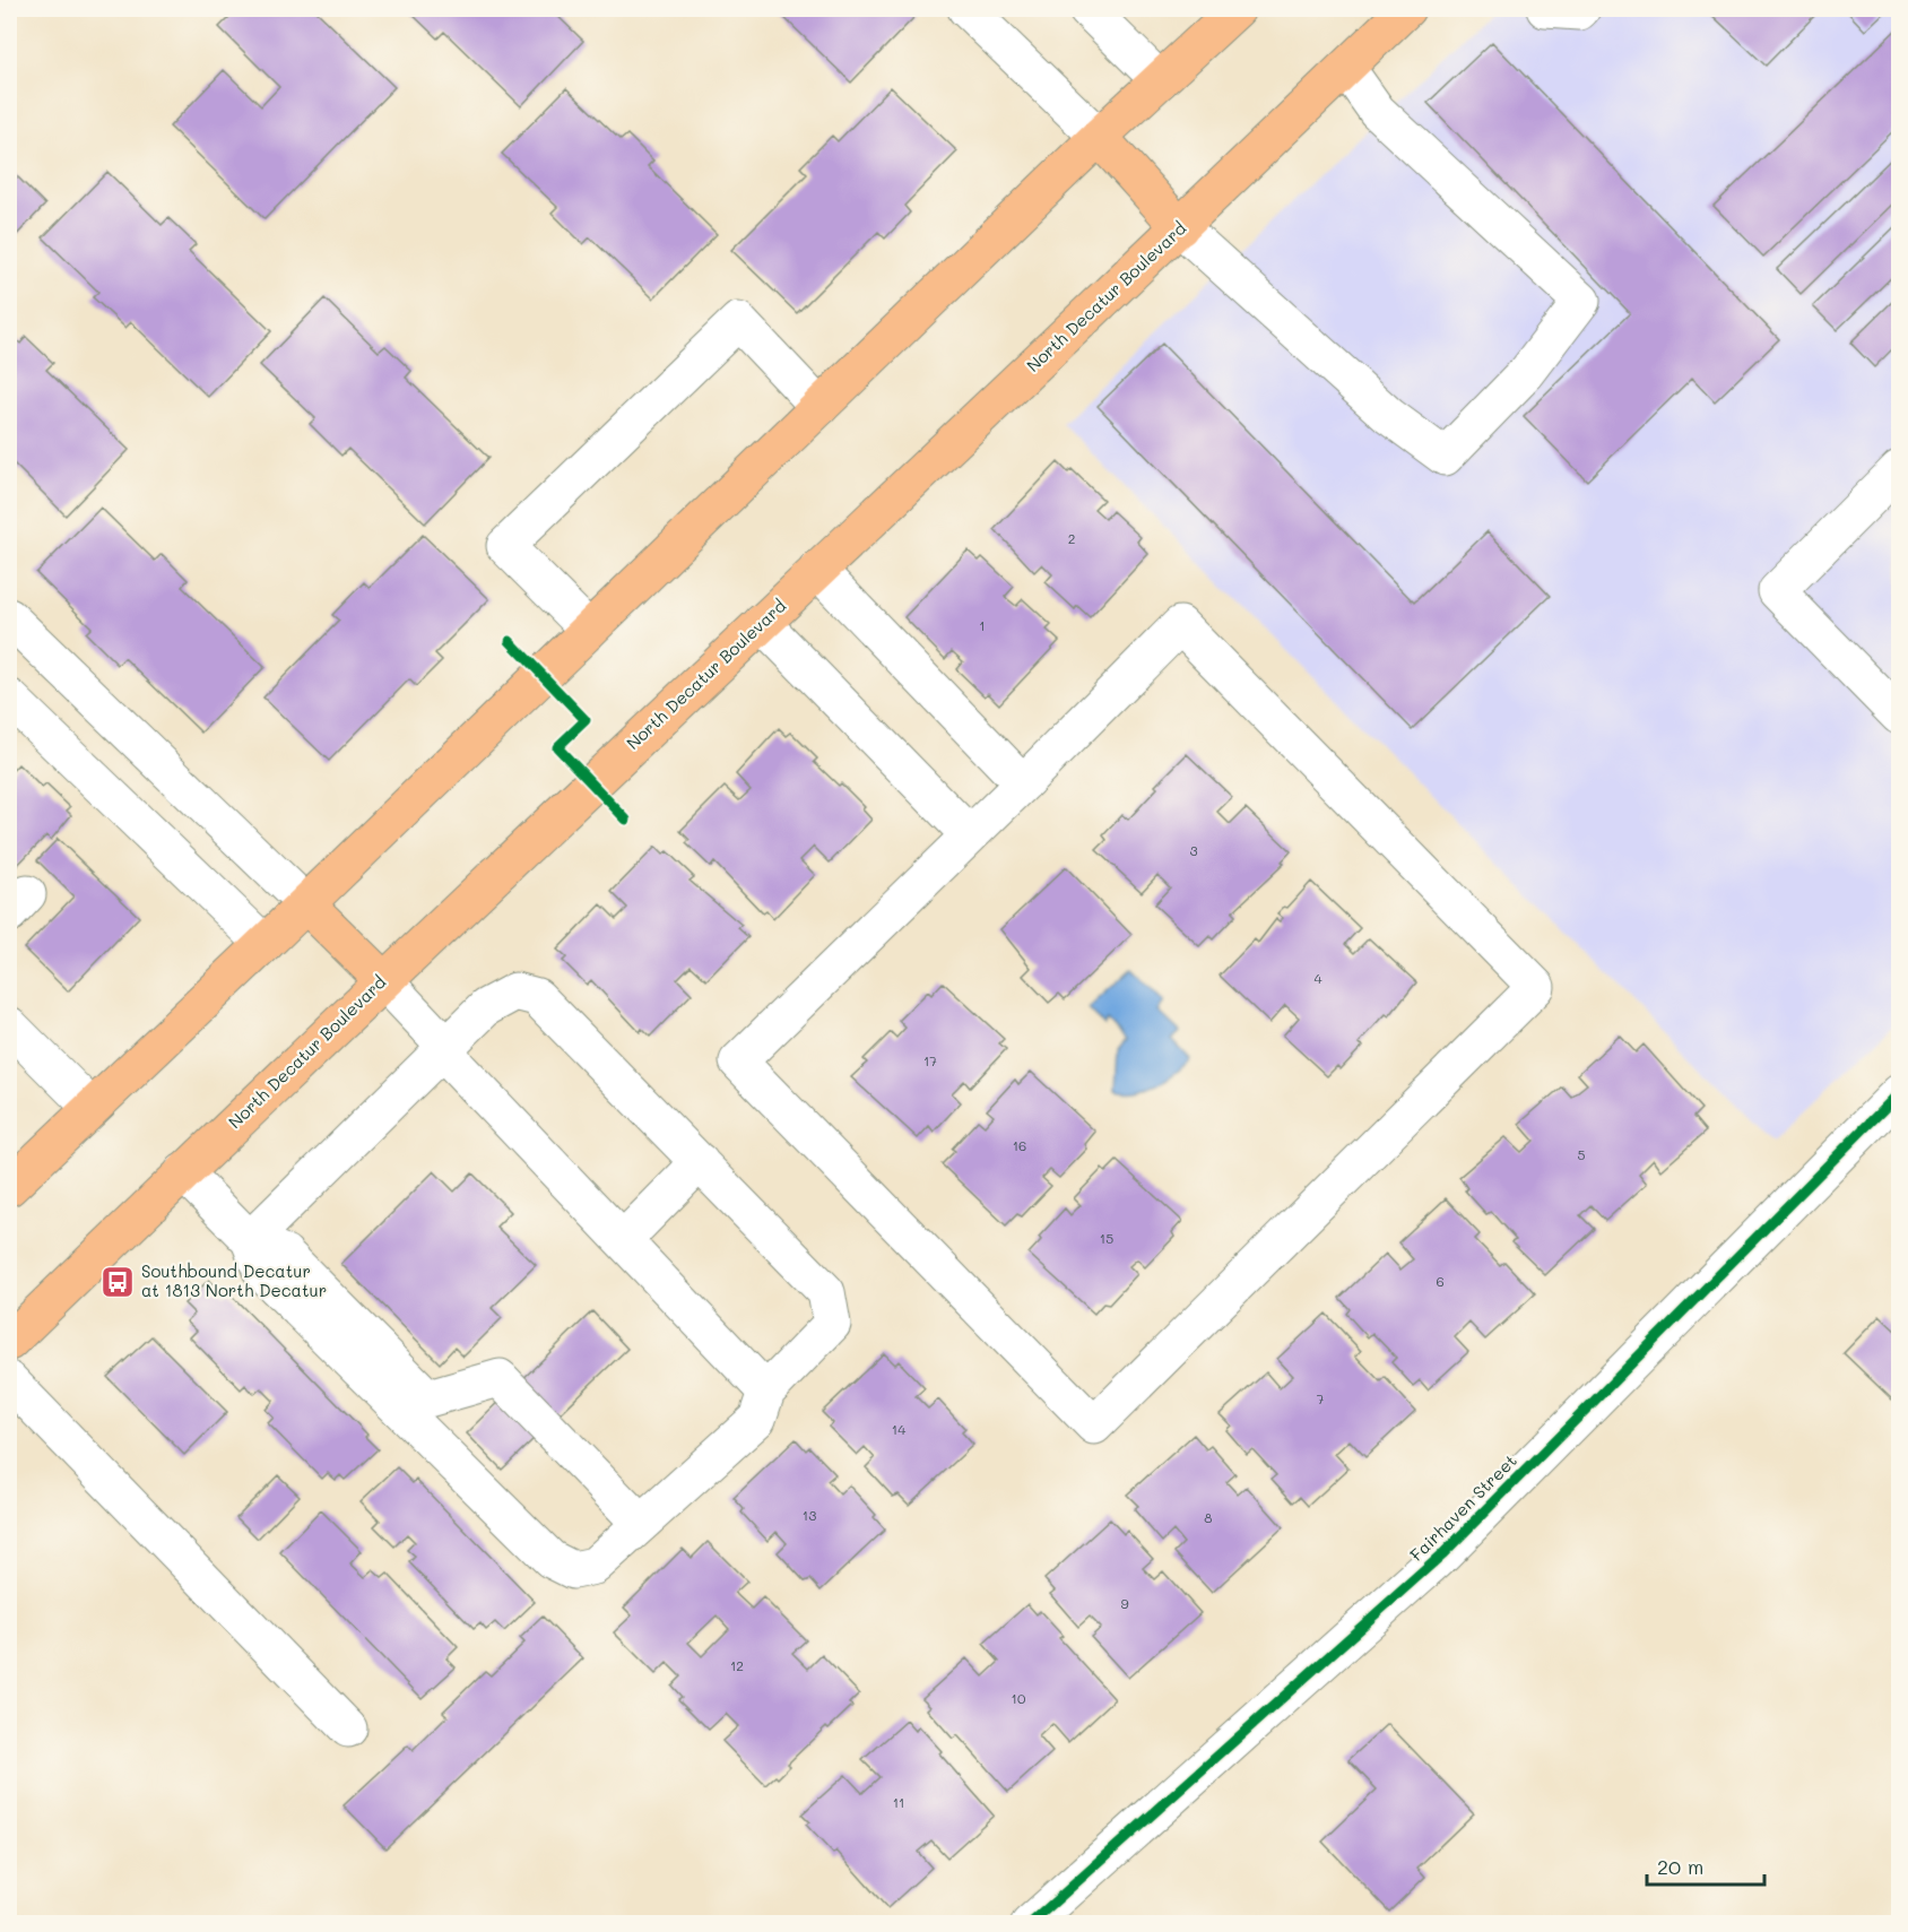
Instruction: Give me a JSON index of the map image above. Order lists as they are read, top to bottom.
{
  "streets": {
    "main road": ["North Decatur Boulevard"],
    "street": ["Fairhaven Street"]
  },
  "places": {
    "bus stop": ["Southbound Decatur at 1813 North Decatur"]
  },
  "house_numbers": [
    "2",
    "1",
    "3",
    "4",
    "17",
    "16",
    "5",
    "15",
    "6",
    "7",
    "14",
    "13",
    "8",
    "9",
    "12",
    "10",
    "11"
  ],
  "scale_bar": "20 m"
}
